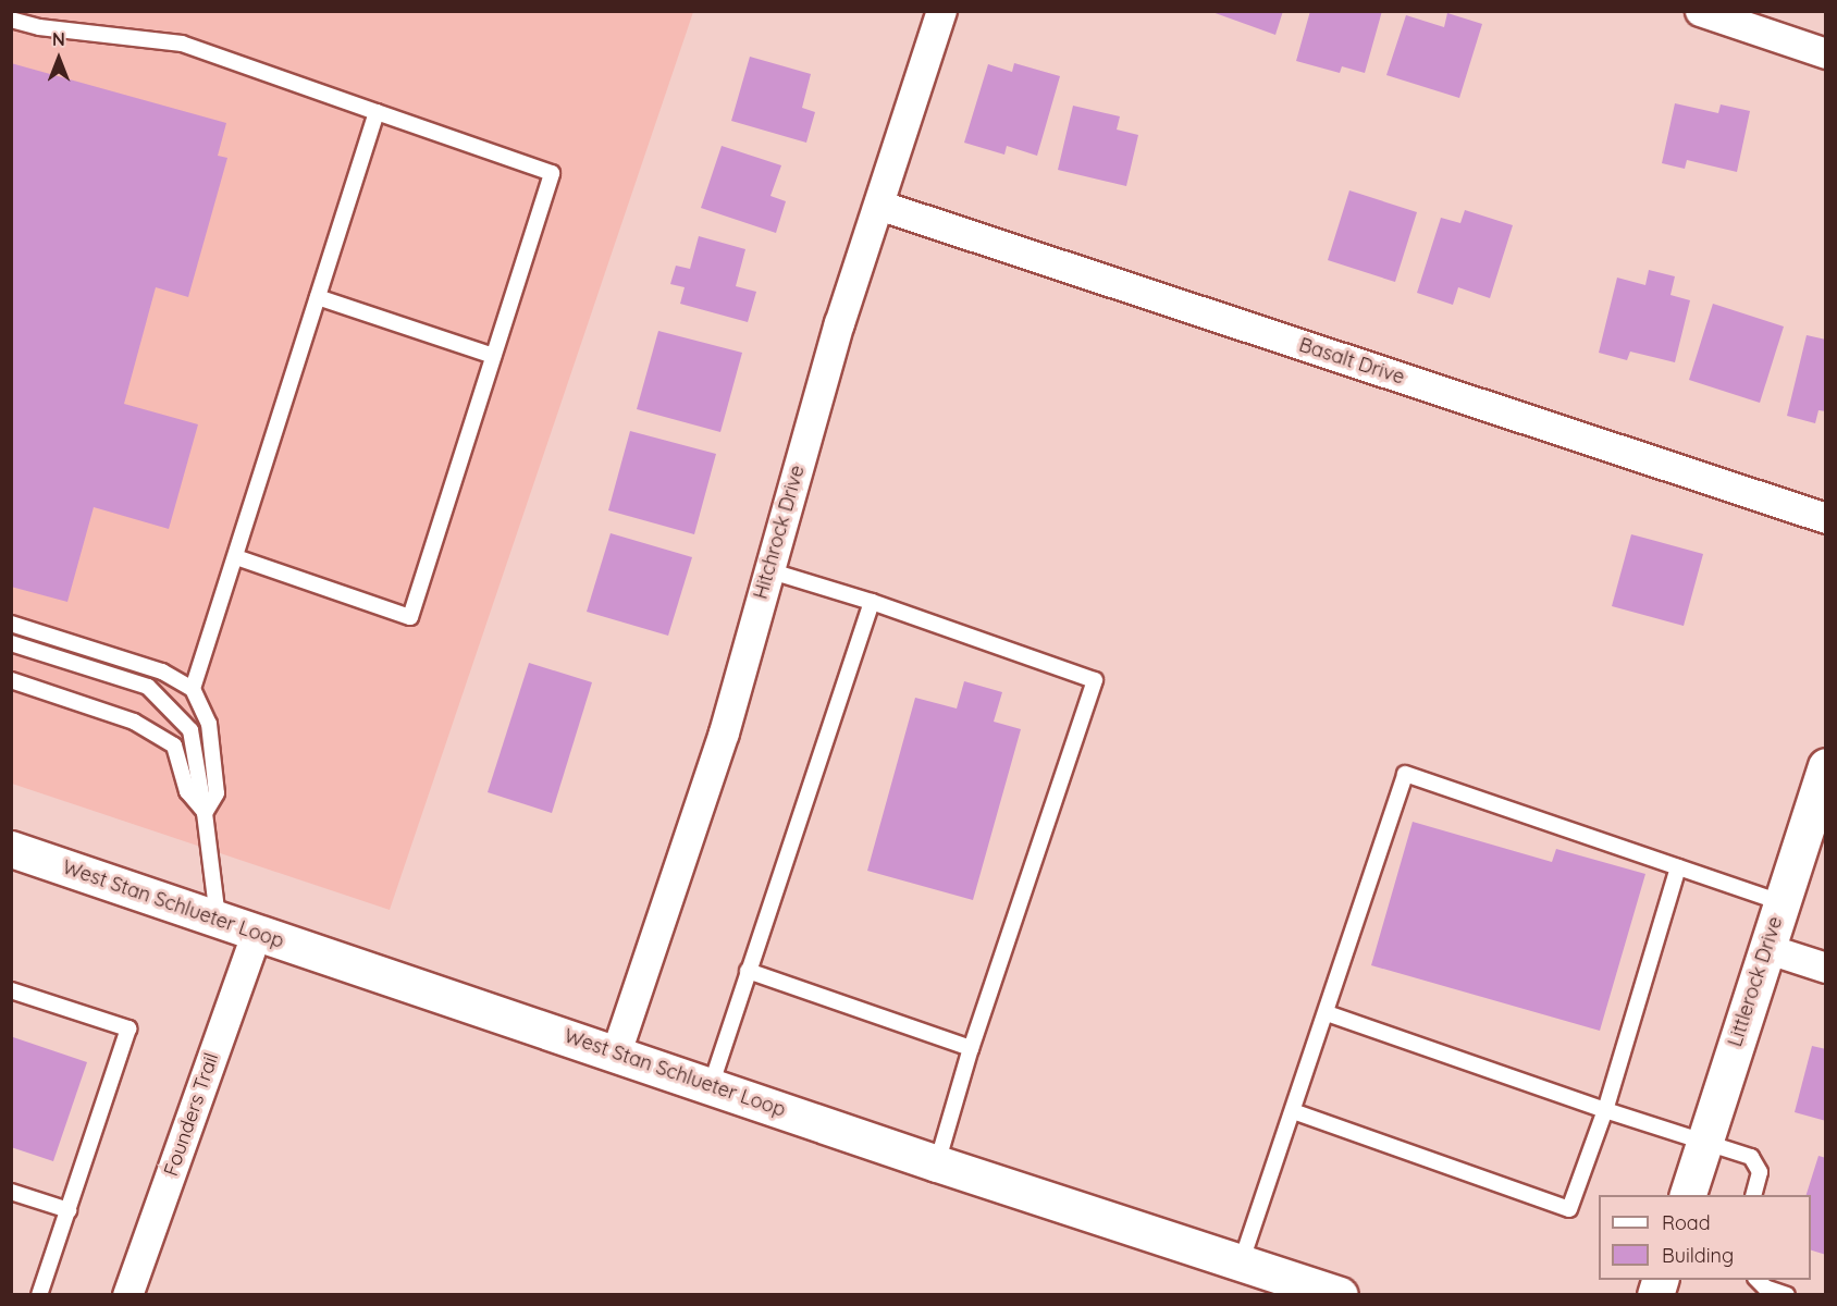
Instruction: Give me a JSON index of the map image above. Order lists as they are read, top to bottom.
{
  "streets": {
    "main road": ["West Stan Schlueter Loop", "Littlerock Drive"],
    "street": ["Basalt Drive", "Hitchrock Drive", "Founders Trail"]
  },
  "crossings": [
    ["Basalt Drive", "Hitchrock Drive"],
    ["Hitchrock Drive", "West Stan Schlueter Loop"],
    ["West Stan Schlueter Loop", "Founders Trail"]
  ],
  "legend": ["Road", "Building"],
  "north": "top"
}
